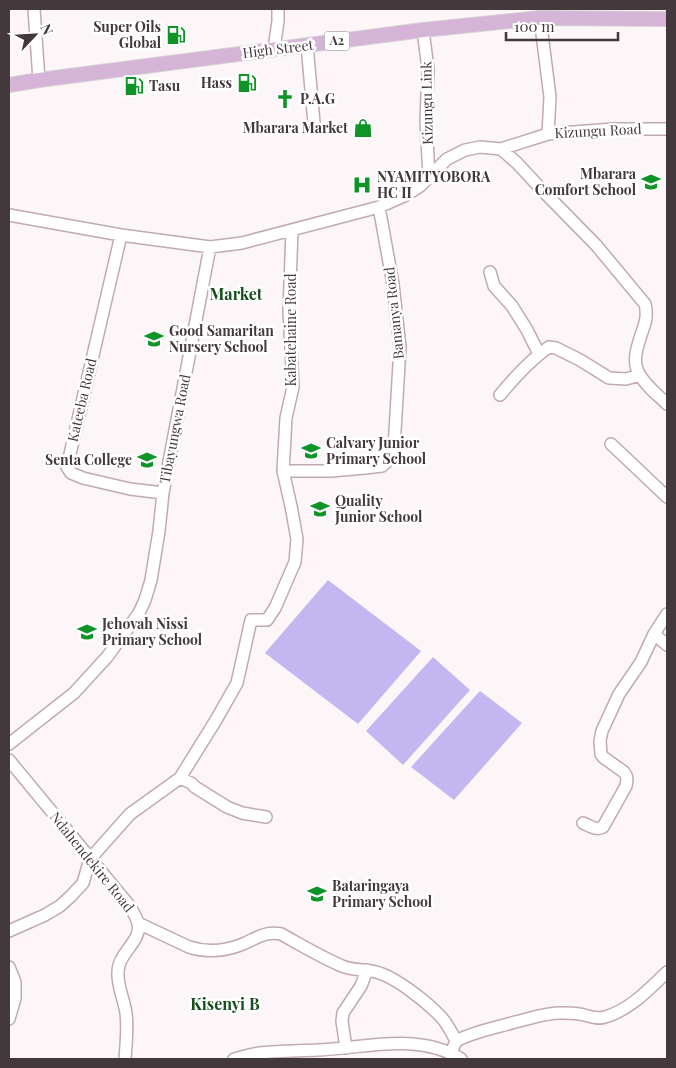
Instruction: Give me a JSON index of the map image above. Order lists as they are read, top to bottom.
{
  "streets": {
    "main road": ["A2", "High Street"],
    "street": [
      "Kizungu Link",
      "Kizungu Road",
      "Bamanya Road",
      "Kabatehaine Road",
      "Kateeba Road",
      "Tibayungwa Road",
      "Ndahendekire Road"
    ]
  },
  "crossings": [
    ["High Street", "Kizungu Link"],
    ["Bamanya Road", "Kabatehaine Road"],
    ["Kateeba Road", "Tibayungwa Road"]
  ],
  "districts": ["Market", "Kisenyi B"],
  "places": {
    "fuel station": ["Super Oils Global", "Hass", "Tasu"],
    "church": ["P.A.G"],
    "shop": ["Mbarara Market"],
    "school or university": [
      "Mbarara Comfort School",
      "Good Samaritan Nursery School",
      "Calvary Junior Primary School",
      "Senta College",
      "Quality Junior School",
      "Jehovah Nissi Primary School",
      "Bataringaya Primary School"
    ],
    "hospital": ["NYAMITYOBORA HC II"]
  },
  "scale_bar": "100 m",
  "north": "top right"
}
